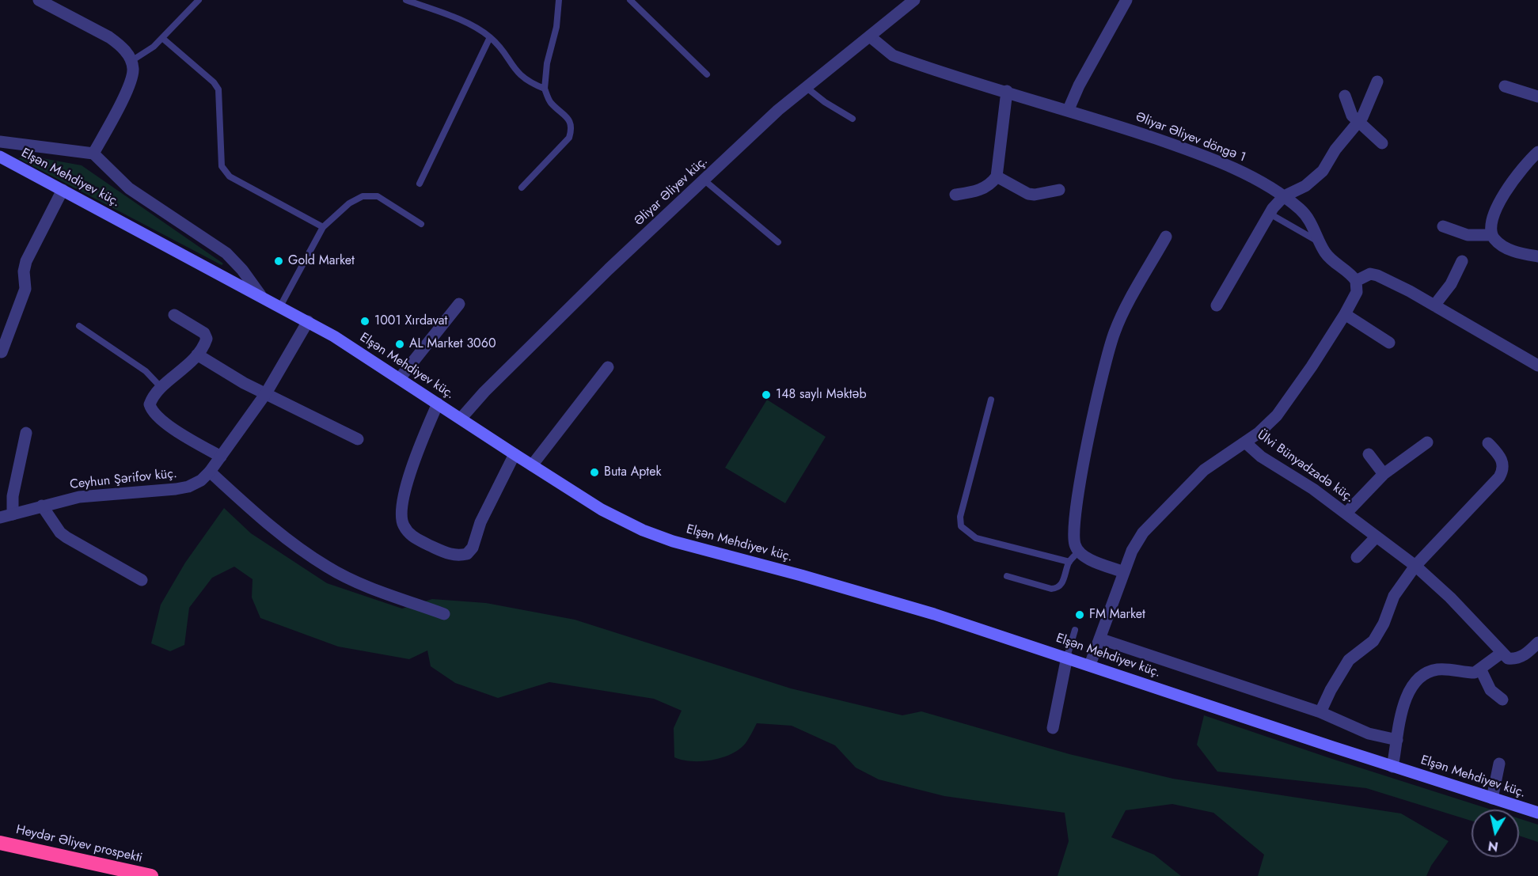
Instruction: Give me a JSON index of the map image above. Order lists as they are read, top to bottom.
{
  "streets": {
    "highway": ["Heydər Əliyev prospekti"],
    "main road": ["Elşən Mehdiyev küç."],
    "street": [
      "Əliyar Əliyev döngə 1",
      "Əliyar Əliyev küç.",
      "Ülvi Bünyadzadə küç.",
      "Ceyhun Şərifov küç."
    ]
  },
  "crossings": [
    ["Əliyar Əliyev döngə 1", "Əliyar Əliyev küç."],
    ["Elşən Mehdiyev küç.", "Əliyar Əliyev küç."],
    ["Elşən Mehdiyev küç.", "Ülvi Bünyadzadə küç."],
    ["Elşən Mehdiyev küç.", "Ceyhun Şərifov küç."]
  ],
  "places": [
    "Gold Market",
    "1001 Xırdavat",
    "AL Market 3060",
    "148 saylı Məktəb",
    "Buta Aptek",
    "FM Market"
  ],
  "north": "bottom"
}
